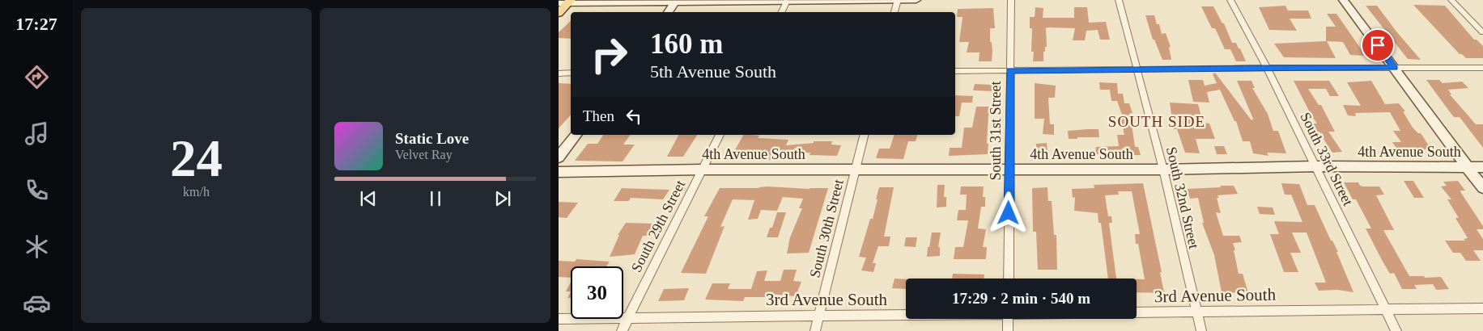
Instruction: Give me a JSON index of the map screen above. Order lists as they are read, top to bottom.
{
  "streets": {
    "street": [
      "South 31st Street",
      "4th Avenue South",
      "South 33rd Street",
      "South 32nd Street",
      "South 29th Street",
      "South 30th Street",
      "3rd Avenue South"
    ]
  },
  "crossings": [
    ["South 31st Street", "4th Avenue South"],
    ["4th Avenue South", "South 33rd Street"],
    ["4th Avenue South", "South 32nd Street"],
    ["4th Avenue South", "South 29th Street"],
    ["4th Avenue South", "South 30th Street"],
    ["South 33rd Street", "3rd Avenue South"],
    ["South 32nd Street", "3rd Avenue South"],
    ["South 29th Street", "3rd Avenue South"],
    ["South 30th Street", "3rd Avenue South"]
  ],
  "districts": ["SOUTH SIDE"],
  "page": {
    "tabs": "17:27",
    "tile": ["24", "km/h"],
    "turn": ["160 m", "5th Avenue South"],
    "then": "Then",
    "song": ["Static Love", "Velvet Ray"],
    "limit": "30",
    "trip": "17:29 · 2 min · 540 m"
  }
}
